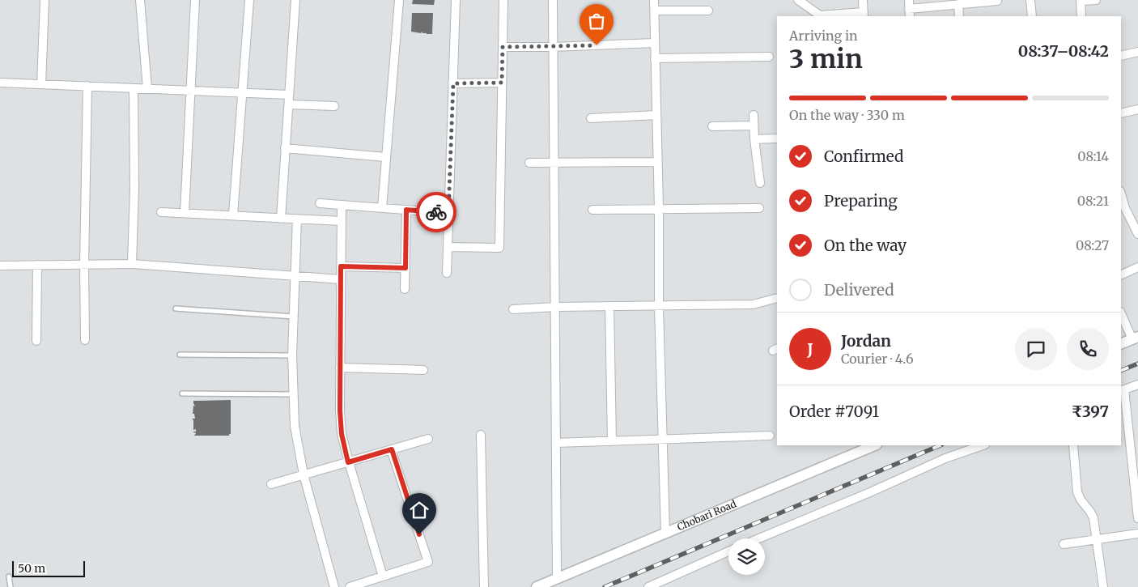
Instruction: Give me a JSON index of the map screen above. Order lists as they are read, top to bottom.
{
  "streets": {
    "street": ["Chobari Road"]
  },
  "scale_bar": "50 m",
  "page": {
    "heading": ["3 min", "Arriving in", "08:37–08:42"],
    "panel": [
      "Jordan",
      "Courier · 4.6",
      "Order #7091",
      "₹397"
    ],
    "bar": "On the way · 330 m",
    "list": [
      ["Confirmed", "08:14"],
      ["Preparing", "08:21"],
      ["On the way", "08:27"],
      "Delivered"
    ],
    "round": "J",
    "scale": "50 m"
  }
}
